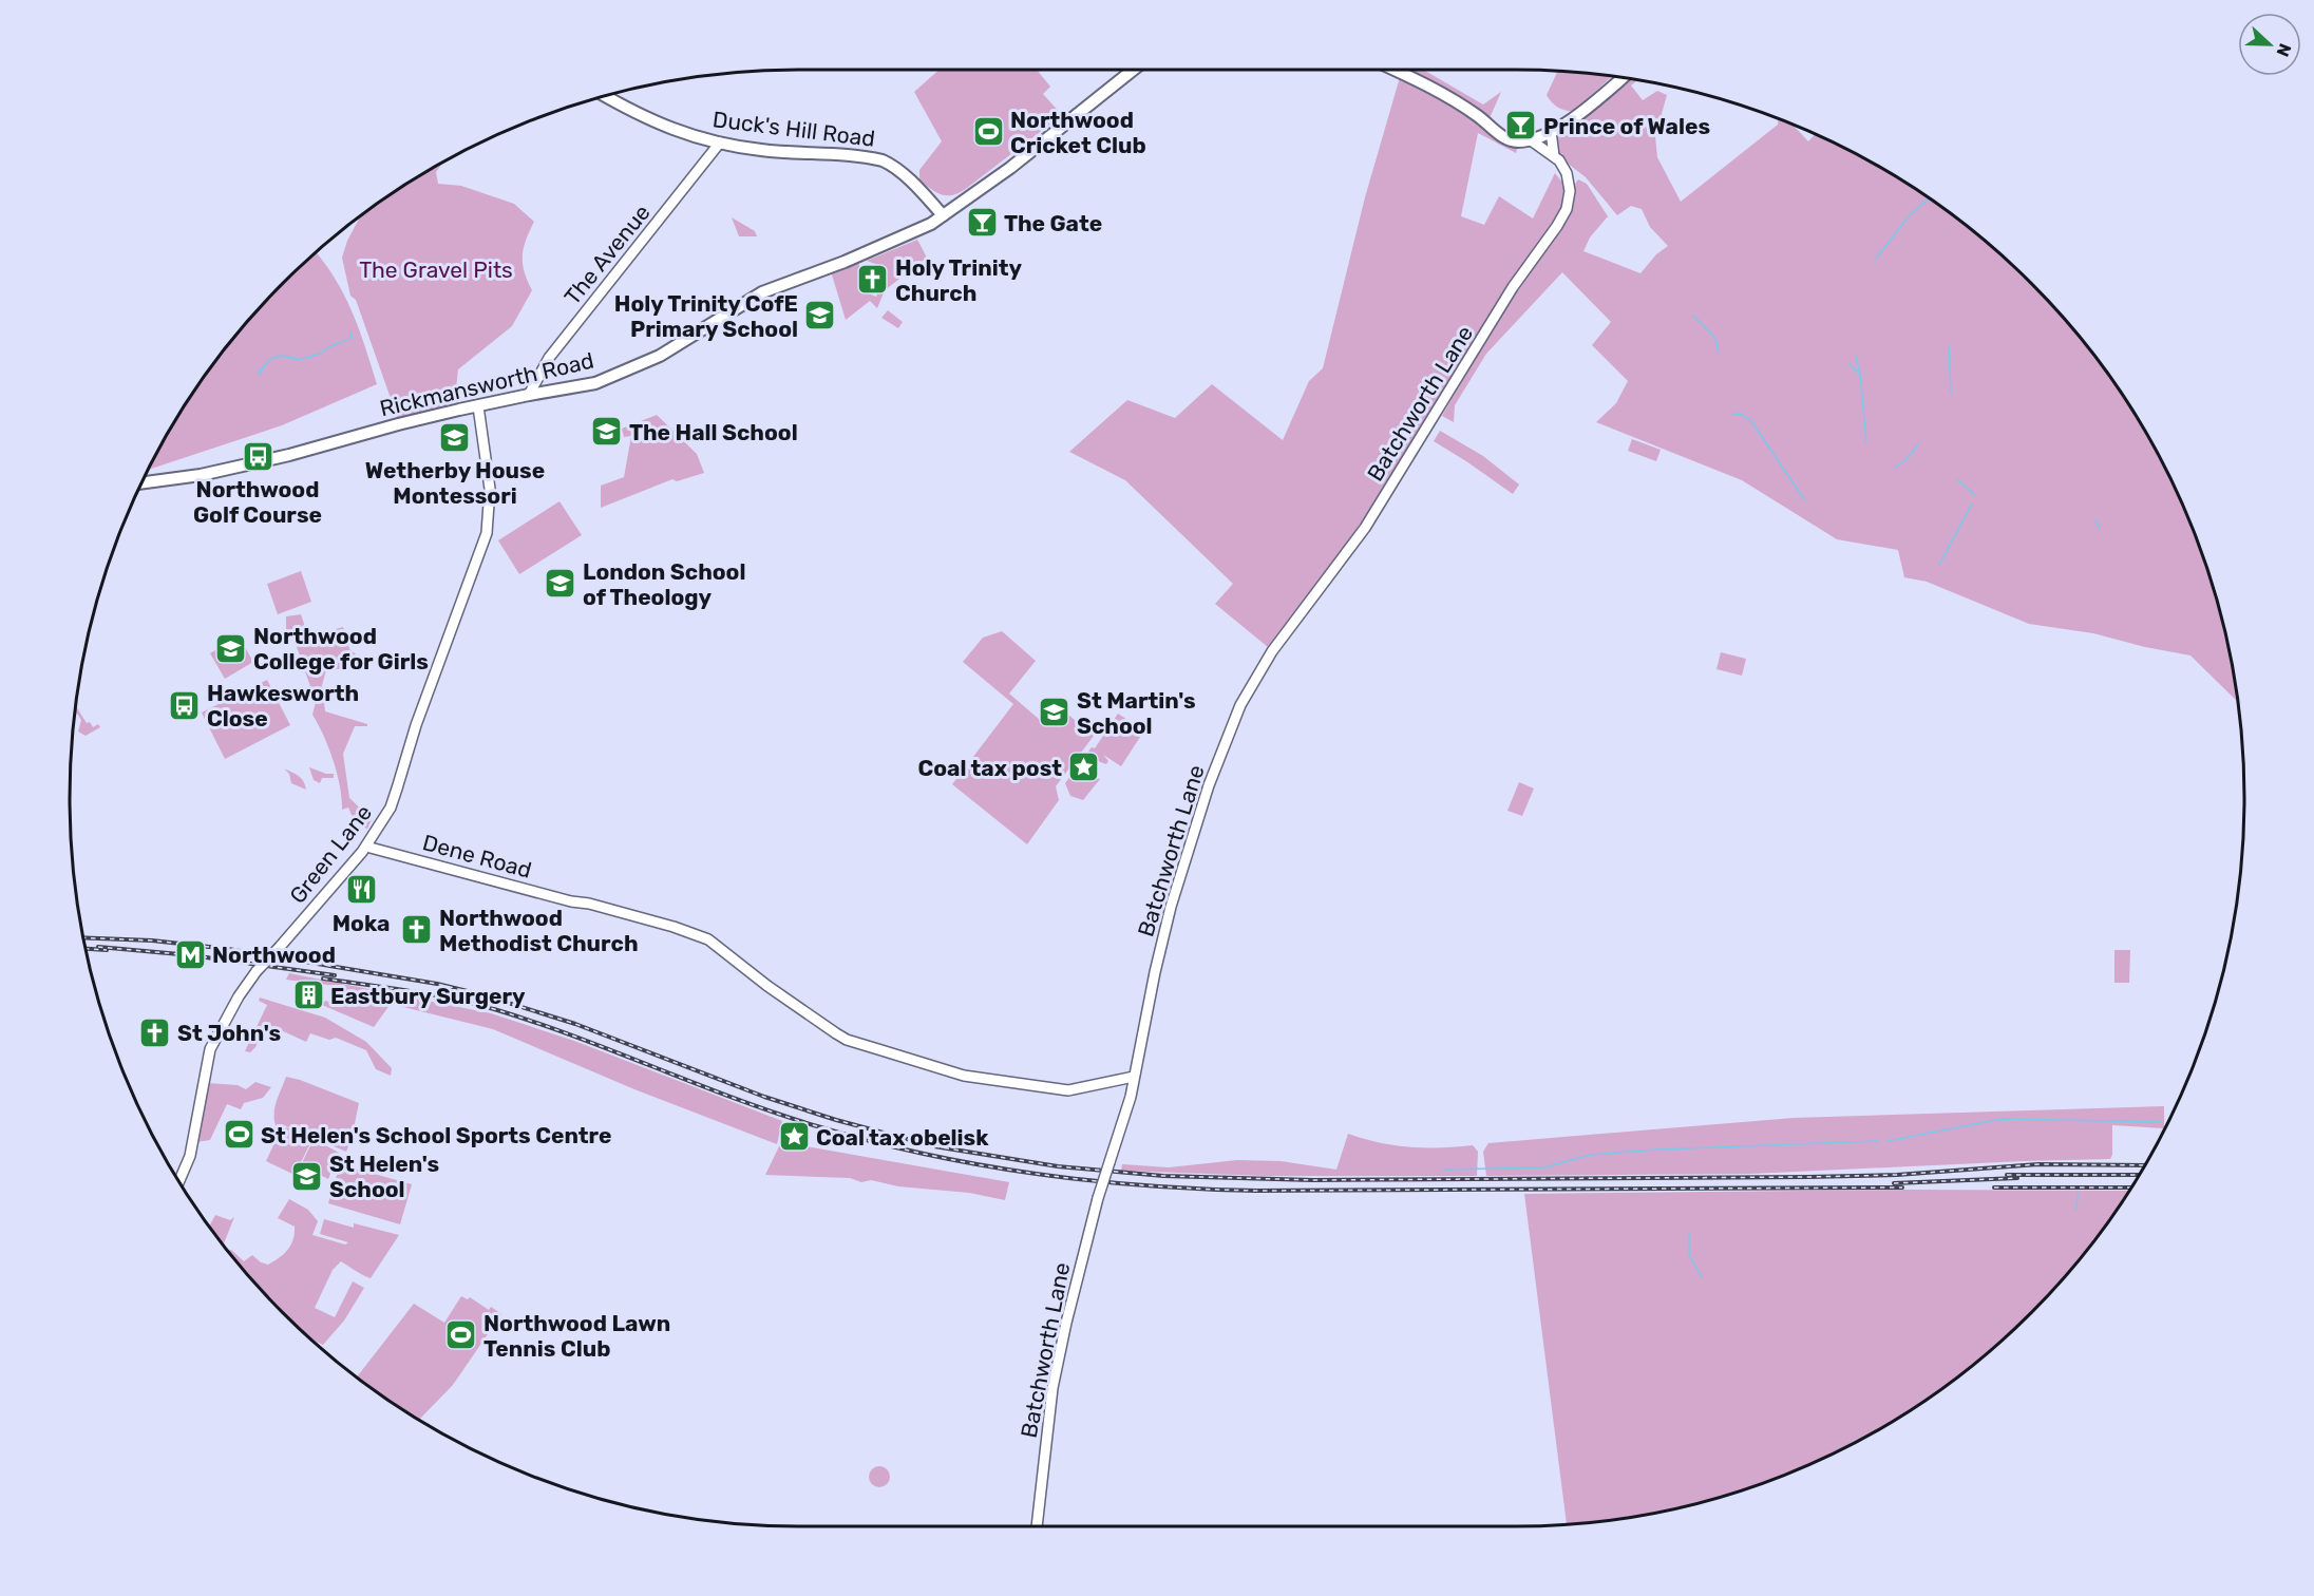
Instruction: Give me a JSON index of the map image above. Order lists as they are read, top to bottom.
{
  "streets": {
    "main road": ["Duck's Hill Road", "Rickmansworth Road"],
    "street": [
      "The Avenue",
      "Batchworth Lane",
      "Green Lane",
      "Dene Road"
    ]
  },
  "crossings": [
    ["Duck's Hill Road", "The Avenue"],
    ["Duck's Hill Road", "Rickmansworth Road"],
    ["The Avenue", "Rickmansworth Road"],
    ["Rickmansworth Road", "Green Lane"],
    ["Batchworth Lane", "Dene Road"],
    ["Green Lane", "Dene Road"]
  ],
  "parks": ["The Gravel Pits"],
  "places": {
    "bar": ["Prince of Wales", "The Gate"],
    "sports": ["Northwood Cricket Club", "St Helen's School Sports Centre", "Northwood Lawn Tennis Club"],
    "church": ["Holy Trinity Church", "Northwood Methodist Church", "St John's"],
    "school or university": [
      "Holy Trinity CofE Primary School",
      "The Hall School",
      "Wetherby House Montessori",
      "London School of Theology",
      "Northwood College for Girls",
      "St Martin's School",
      "St Helen's School"
    ],
    "bus stop": ["Northwood Golf Course", "Hawkesworth Close"],
    "place": ["Coal tax post", "Coal tax obelisk"],
    "restaurant": ["Moka"],
    "metro station": ["Northwood"],
    "building": ["Eastbury Surgery"]
  },
  "north": "right"
}
